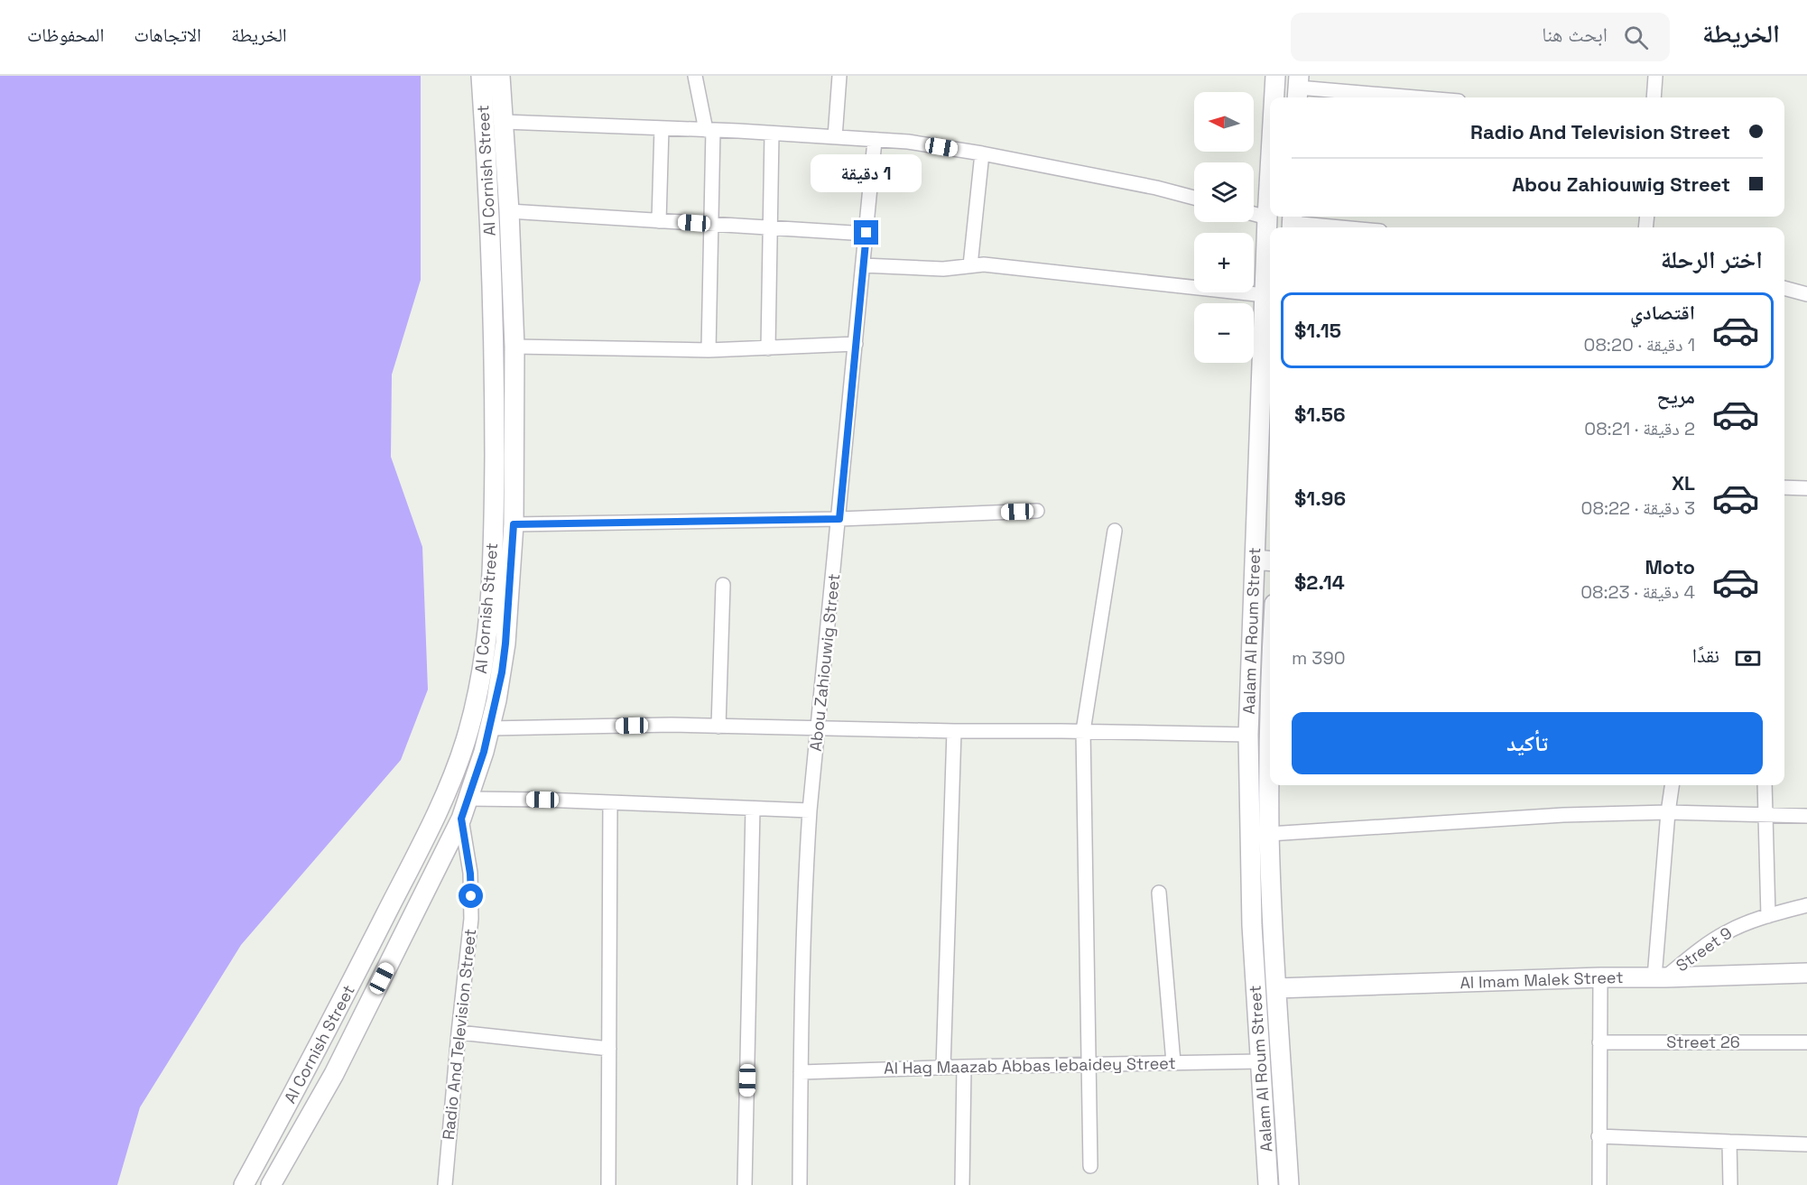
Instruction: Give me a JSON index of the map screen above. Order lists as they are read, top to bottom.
{
  "streets": {
    "street": [
      "Al Cornish Street",
      "Aalam Al Roum Street",
      "Abou Zahiouwig Street",
      "Street 9",
      "Al Imam Malek Street",
      "Radio And Television Street",
      "Street 26",
      "Al Hag Maazab Abbas lebaidey Street"
    ]
  },
  "crossings": [
    ["Al Cornish Street", "Radio And Television Street"],
    ["Aalam Al Roum Street", "Al Imam Malek Street"],
    ["Aalam Al Roum Street", "Al Hag Maazab Abbas lebaidey Street"],
    ["Abou Zahiouwig Street", "Al Hag Maazab Abbas lebaidey Street"],
    ["Street 9", "Al Imam Malek Street"]
  ],
  "north": "left",
  "page": {
    "header": "الخريطة",
    "search": "ابحث هنا",
    "nav": ["الخريطة", "الاتجاهات", "المحفوظات"],
    "map_buttons": ["+", "−"],
    "banner": ["Radio And Television Street", "Abou Zahiouwig Street"],
    "bubble": "1 دقيقة",
    "heading": "اختر الرحلة",
    "list": [
      {
        "name": "اقتصادي",
        "note": "1 دقيقة · 08:20",
        "value": "$1.15"
      },
      {
        "name": "مريح",
        "note": "2 دقيقة · 08:21",
        "value": "$1.56"
      },
      {
        "name": "XL",
        "note": "3 دقيقة · 08:22",
        "value": "$1.96"
      },
      {
        "name": "Moto",
        "note": "4 دقيقة · 08:23",
        "value": "$2.14"
      }
    ],
    "pay": ["نقدًا", "390 m"],
    "buttons": "تأكيد"
  }
}
